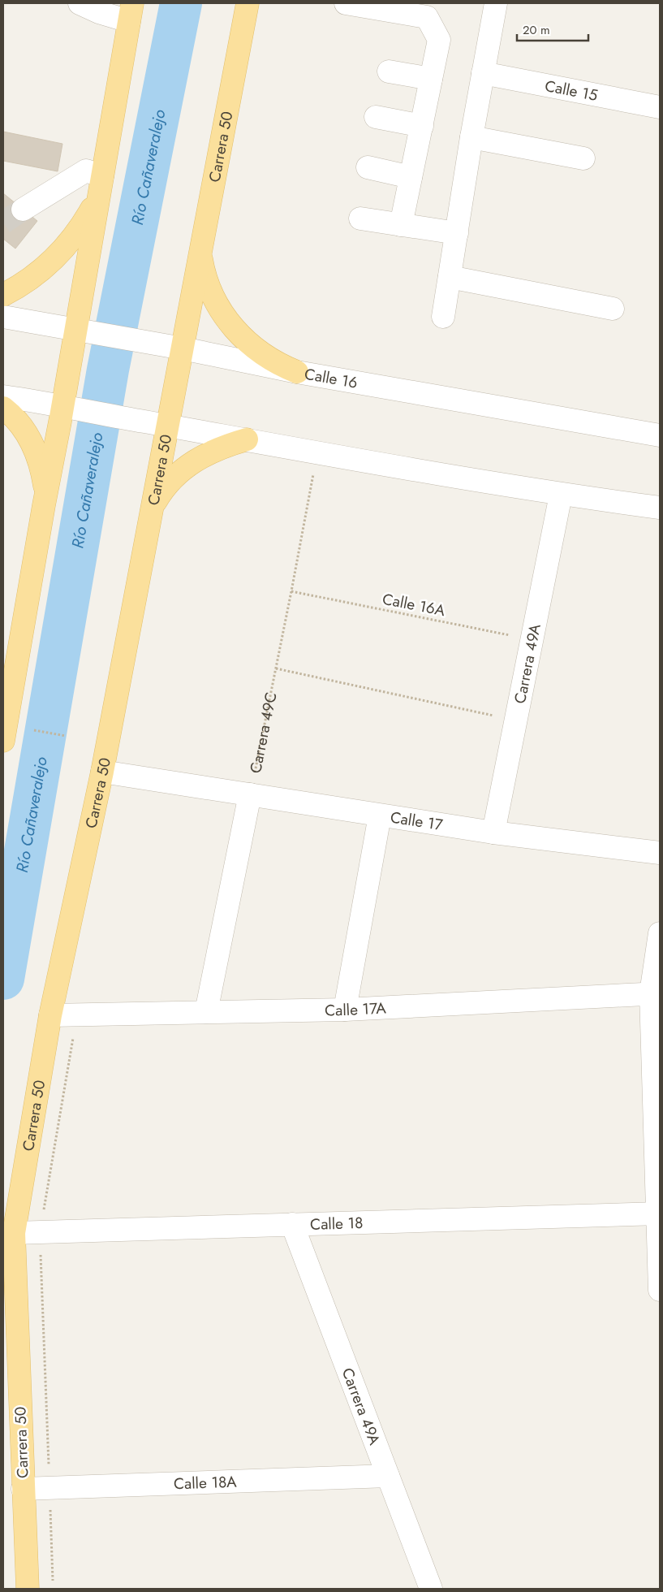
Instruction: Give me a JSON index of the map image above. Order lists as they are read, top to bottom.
{
  "streets": {
    "main road": ["Carrera 50"],
    "street": [
      "Calle 15",
      "Calle 16",
      "Carrera 49A",
      "Calle 17",
      "Calle 17A",
      "Calle 18",
      "Calle 18A"
    ],
    "path": ["Calle 16A", "Carrera 49C"]
  },
  "crossings": [
    ["Carrera 50", "Calle 16"],
    ["Carrera 50", "Calle 17"],
    ["Carrera 50", "Calle 17A"],
    ["Carrera 50", "Calle 18"],
    ["Carrera 50", "Calle 18A"],
    ["Calle 16A", "Carrera 49A"],
    ["Calle 16A", "Carrera 49C"],
    ["Carrera 49A", "Calle 17"],
    ["Carrera 49A", "Calle 18"],
    ["Carrera 49A", "Calle 18A"],
    ["Carrera 49C", "Calle 17"]
  ],
  "water": ["Río Cañaveralejo"],
  "scale_bar": "20 m"
}
